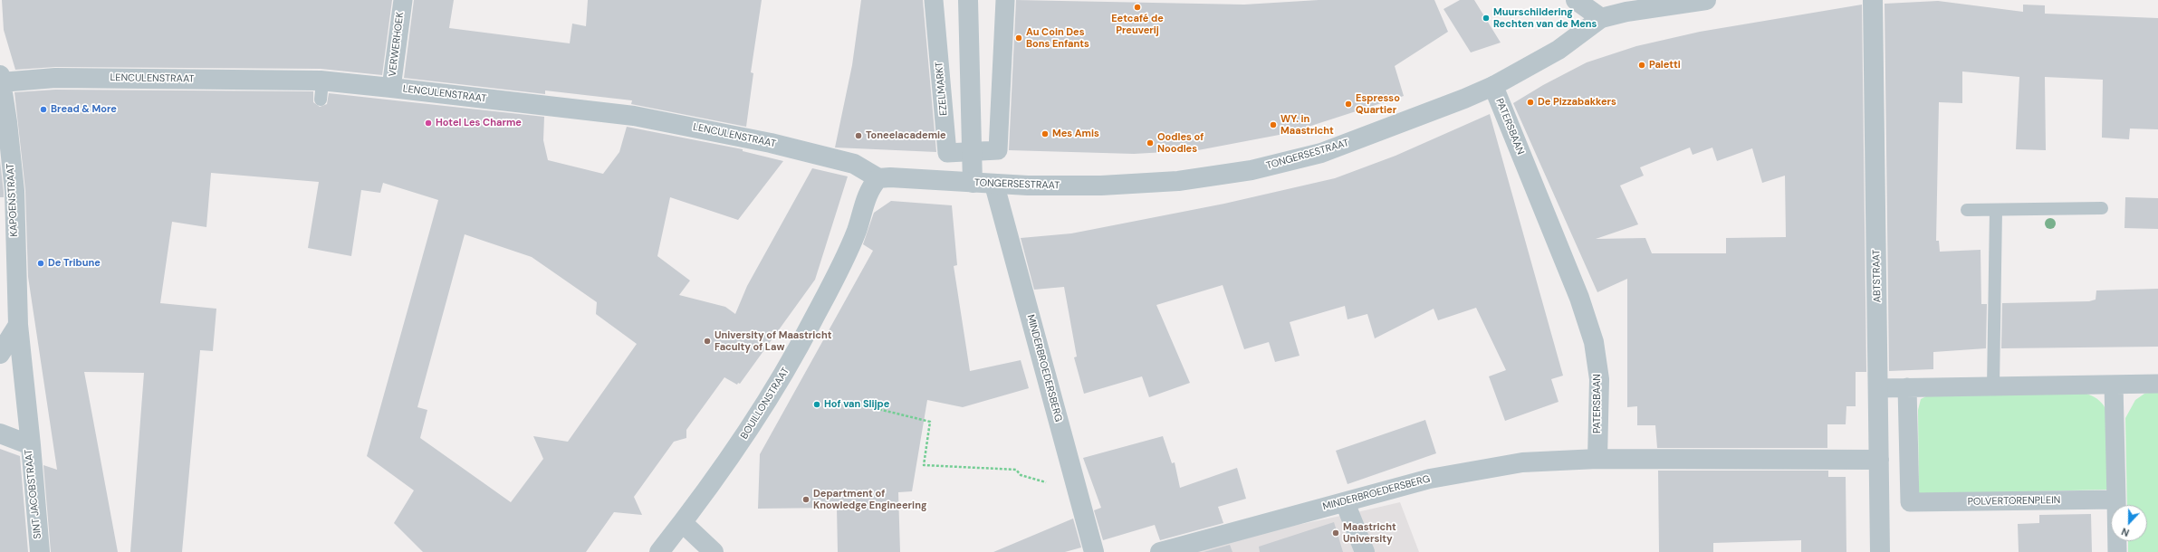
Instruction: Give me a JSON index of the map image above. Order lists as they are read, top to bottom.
{
  "streets": {
    "street": [
      "VERWERHOEK",
      "LENCULENSTRAAT",
      "EZELMARKT",
      "PATERSBAAN",
      "TONGERSESTRAAT",
      "KAPOENSTRAAT",
      "ABTSTRAAT",
      "MINDERBROEDERSBERG",
      "BOUILLONSTRAAT",
      "SINT JACOBSTRAAT",
      "POLVERTORENPLEIN"
    ]
  },
  "crossings": [
    ["VERWERHOEK", "LENCULENSTRAAT"],
    ["LENCULENSTRAAT", "TONGERSESTRAAT"],
    ["LENCULENSTRAAT", "KAPOENSTRAAT"],
    ["LENCULENSTRAAT", "BOUILLONSTRAAT"],
    ["PATERSBAAN", "TONGERSESTRAAT"],
    ["PATERSBAAN", "MINDERBROEDERSBERG"],
    ["TONGERSESTRAAT", "MINDERBROEDERSBERG"],
    ["TONGERSESTRAAT", "BOUILLONSTRAAT"],
    ["KAPOENSTRAAT", "SINT JACOBSTRAAT"]
  ],
  "places": [
    "Eetcafé de Preuverij",
    "Muurschildering Rechten van de Mens",
    "Au Coin Des Bons Enfants",
    "Paletti",
    "De Pizzabakkers",
    "Espresso Quartier",
    "Bread & More",
    "Hotel Les Charme",
    "WY. in Maastricht",
    "Mes Amis",
    "Toneelacademie",
    "Oodles of Noodles",
    "De Tribune",
    "University of Maastricht Faculty of Law",
    "Hof van Slijpe",
    "Department of Knowledge Engineering",
    "Maastricht University"
  ],
  "north": "bottom"
}
